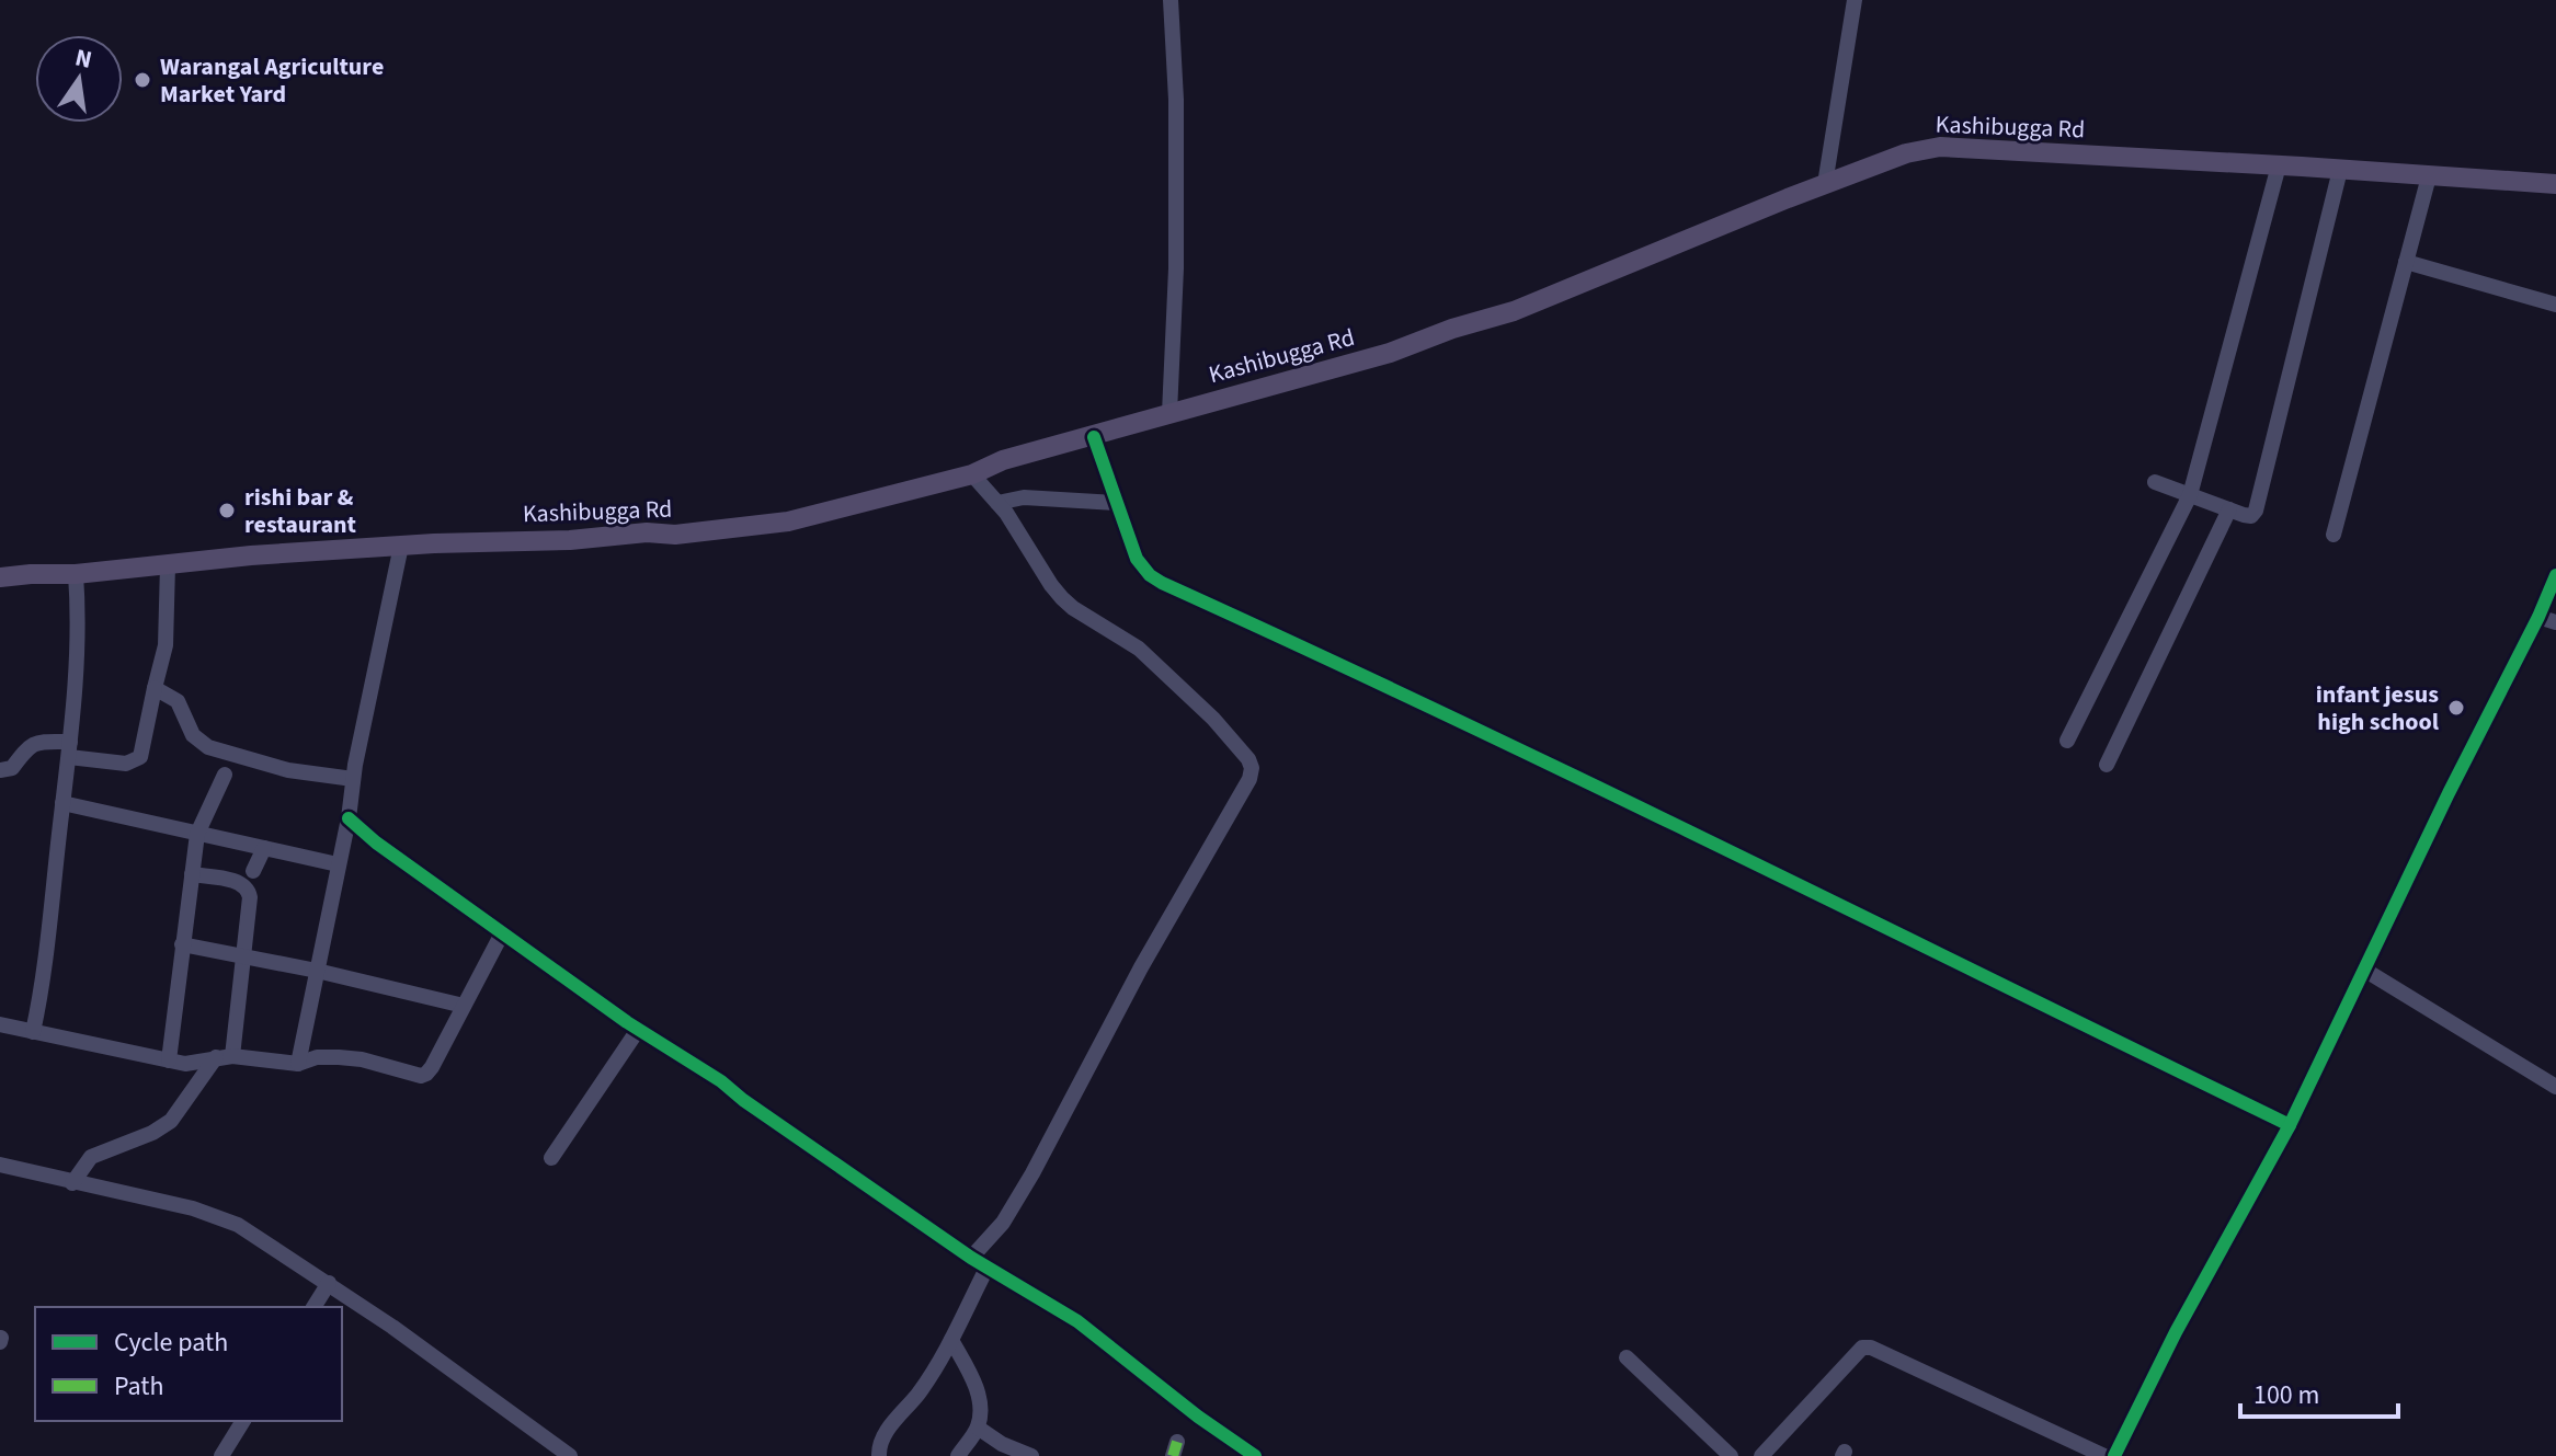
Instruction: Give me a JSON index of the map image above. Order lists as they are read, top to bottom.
{
  "streets": {
    "main road": ["Kashibugga Rd"]
  },
  "places": ["Warangal Agriculture Market Yard", "rishi bar & restaurant", "infant jesus high school"],
  "legend": ["Cycle path", "Path"],
  "scale_bar": "100 m",
  "north": "top"
}
